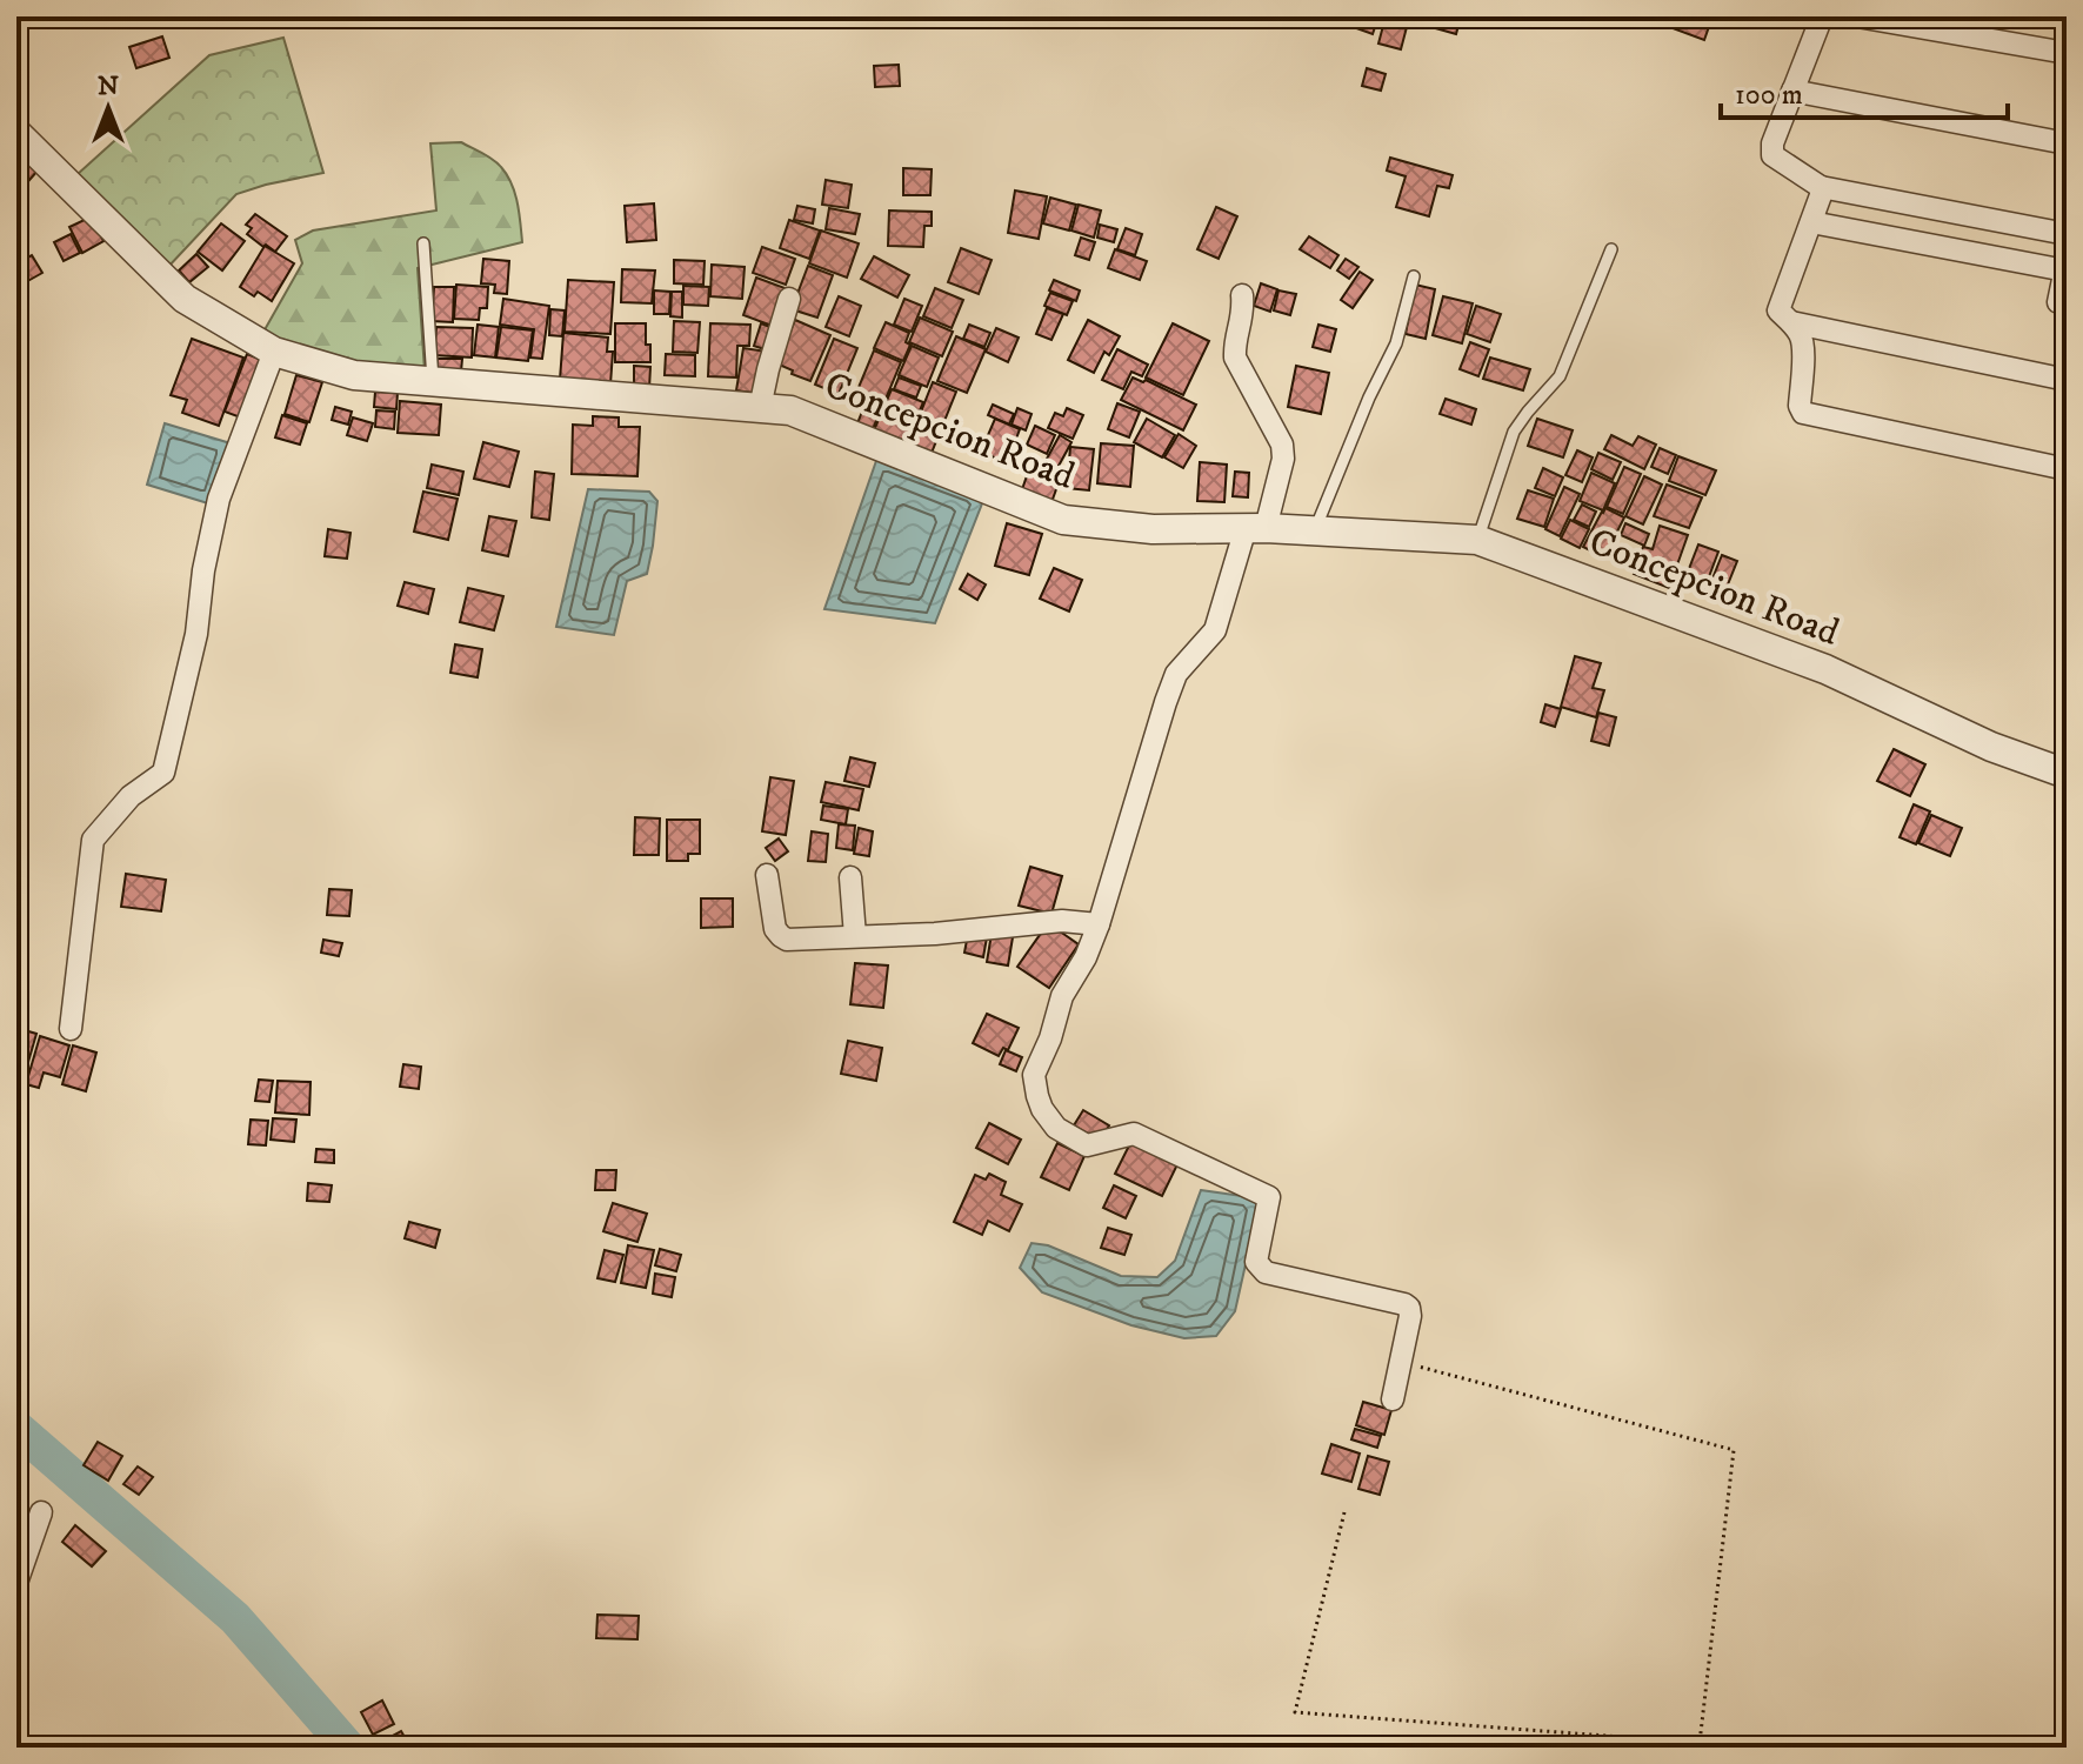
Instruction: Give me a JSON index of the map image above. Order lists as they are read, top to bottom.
{
  "streets": {
    "street": ["Concepcion Road"]
  },
  "scale_bar": "100 m",
  "north": "top"
}
